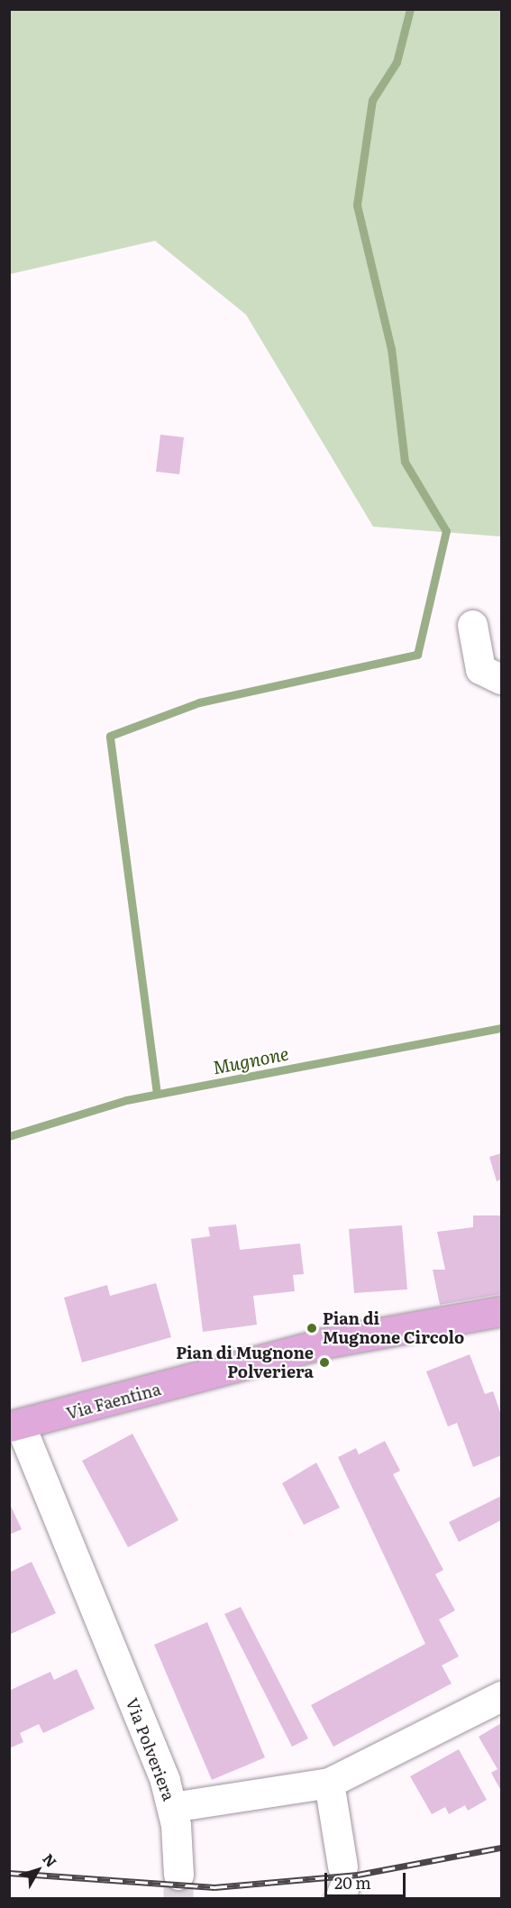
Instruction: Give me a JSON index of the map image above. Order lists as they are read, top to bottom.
{
  "streets": {
    "main road": ["Via Faentina"],
    "street": ["Via Polveriera"]
  },
  "crossings": [
    ["Via Faentina", "Via Polveriera"]
  ],
  "water": ["Mugnone"],
  "places": ["Pian di Mugnone Circolo", "Pian di Mugnone Polveriera"],
  "scale_bar": "20 m",
  "north": "top right"
}
